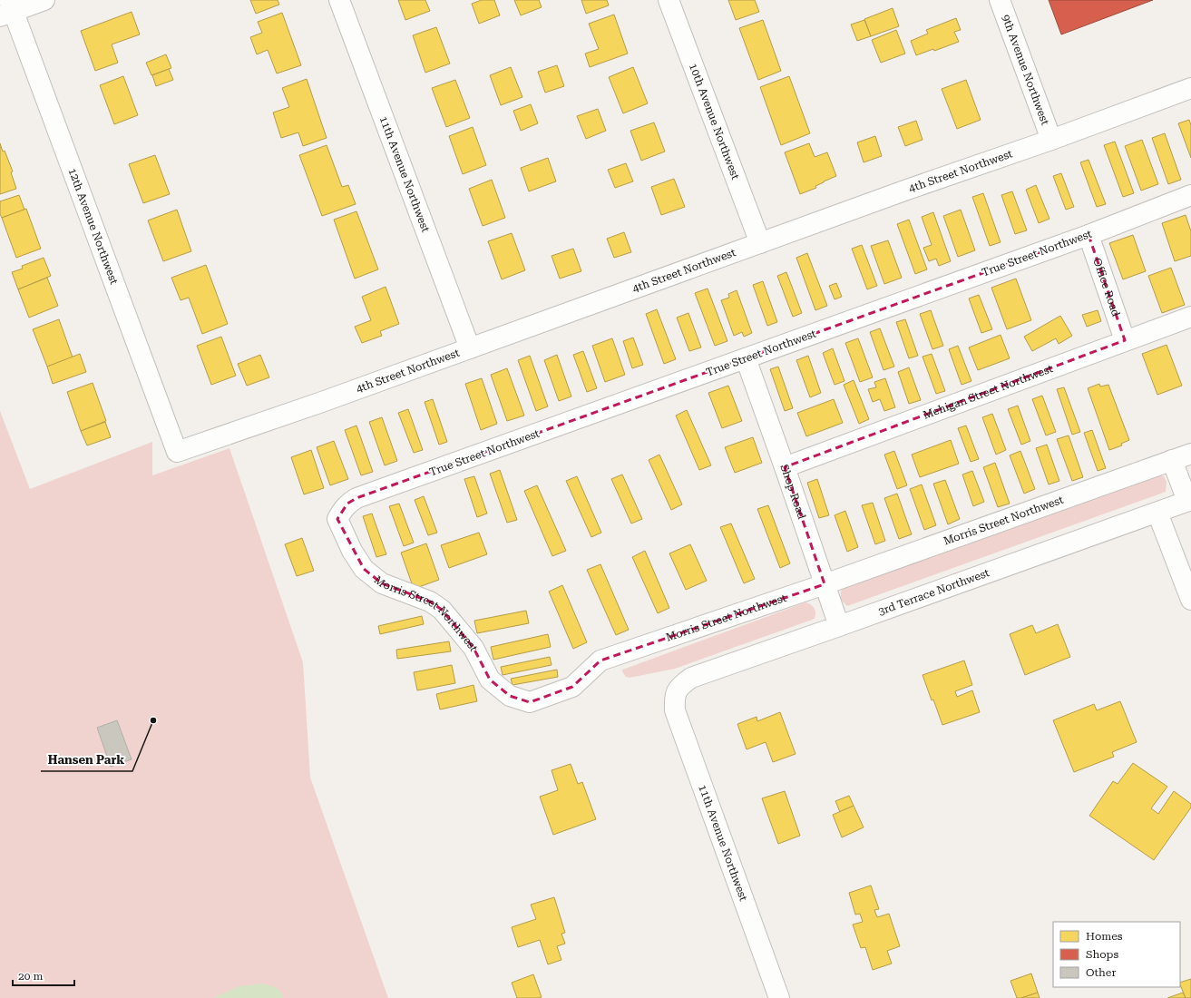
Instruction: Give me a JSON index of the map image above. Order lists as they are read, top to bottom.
{
  "streets": {
    "street": [
      "9th Avenue Northwest",
      "10th Avenue Northwest",
      "4th Street Northwest",
      "11th Avenue Northwest",
      "12th Avenue Northwest",
      "True Street Northwest",
      "Office Road",
      "Mehigan Street Northwest",
      "Shop Road",
      "Morris Street Northwest",
      "3rd Terrace Northwest"
    ]
  },
  "crossings": [
    ["9th Avenue Northwest", "4th Street Northwest"],
    ["10th Avenue Northwest", "4th Street Northwest"],
    ["4th Street Northwest", "11th Avenue Northwest"],
    ["4th Street Northwest", "12th Avenue Northwest"],
    ["11th Avenue Northwest", "3rd Terrace Northwest"],
    ["True Street Northwest", "Office Road"],
    ["True Street Northwest", "Shop Road"],
    ["True Street Northwest", "Morris Street Northwest"],
    ["Office Road", "Mehigan Street Northwest"],
    ["Mehigan Street Northwest", "Shop Road"],
    ["Shop Road", "Morris Street Northwest"],
    ["Shop Road", "3rd Terrace Northwest"]
  ],
  "places": ["Hansen Park"],
  "legend": ["Homes", "Shops", "Other"],
  "scale_bar": "20 m"
}
